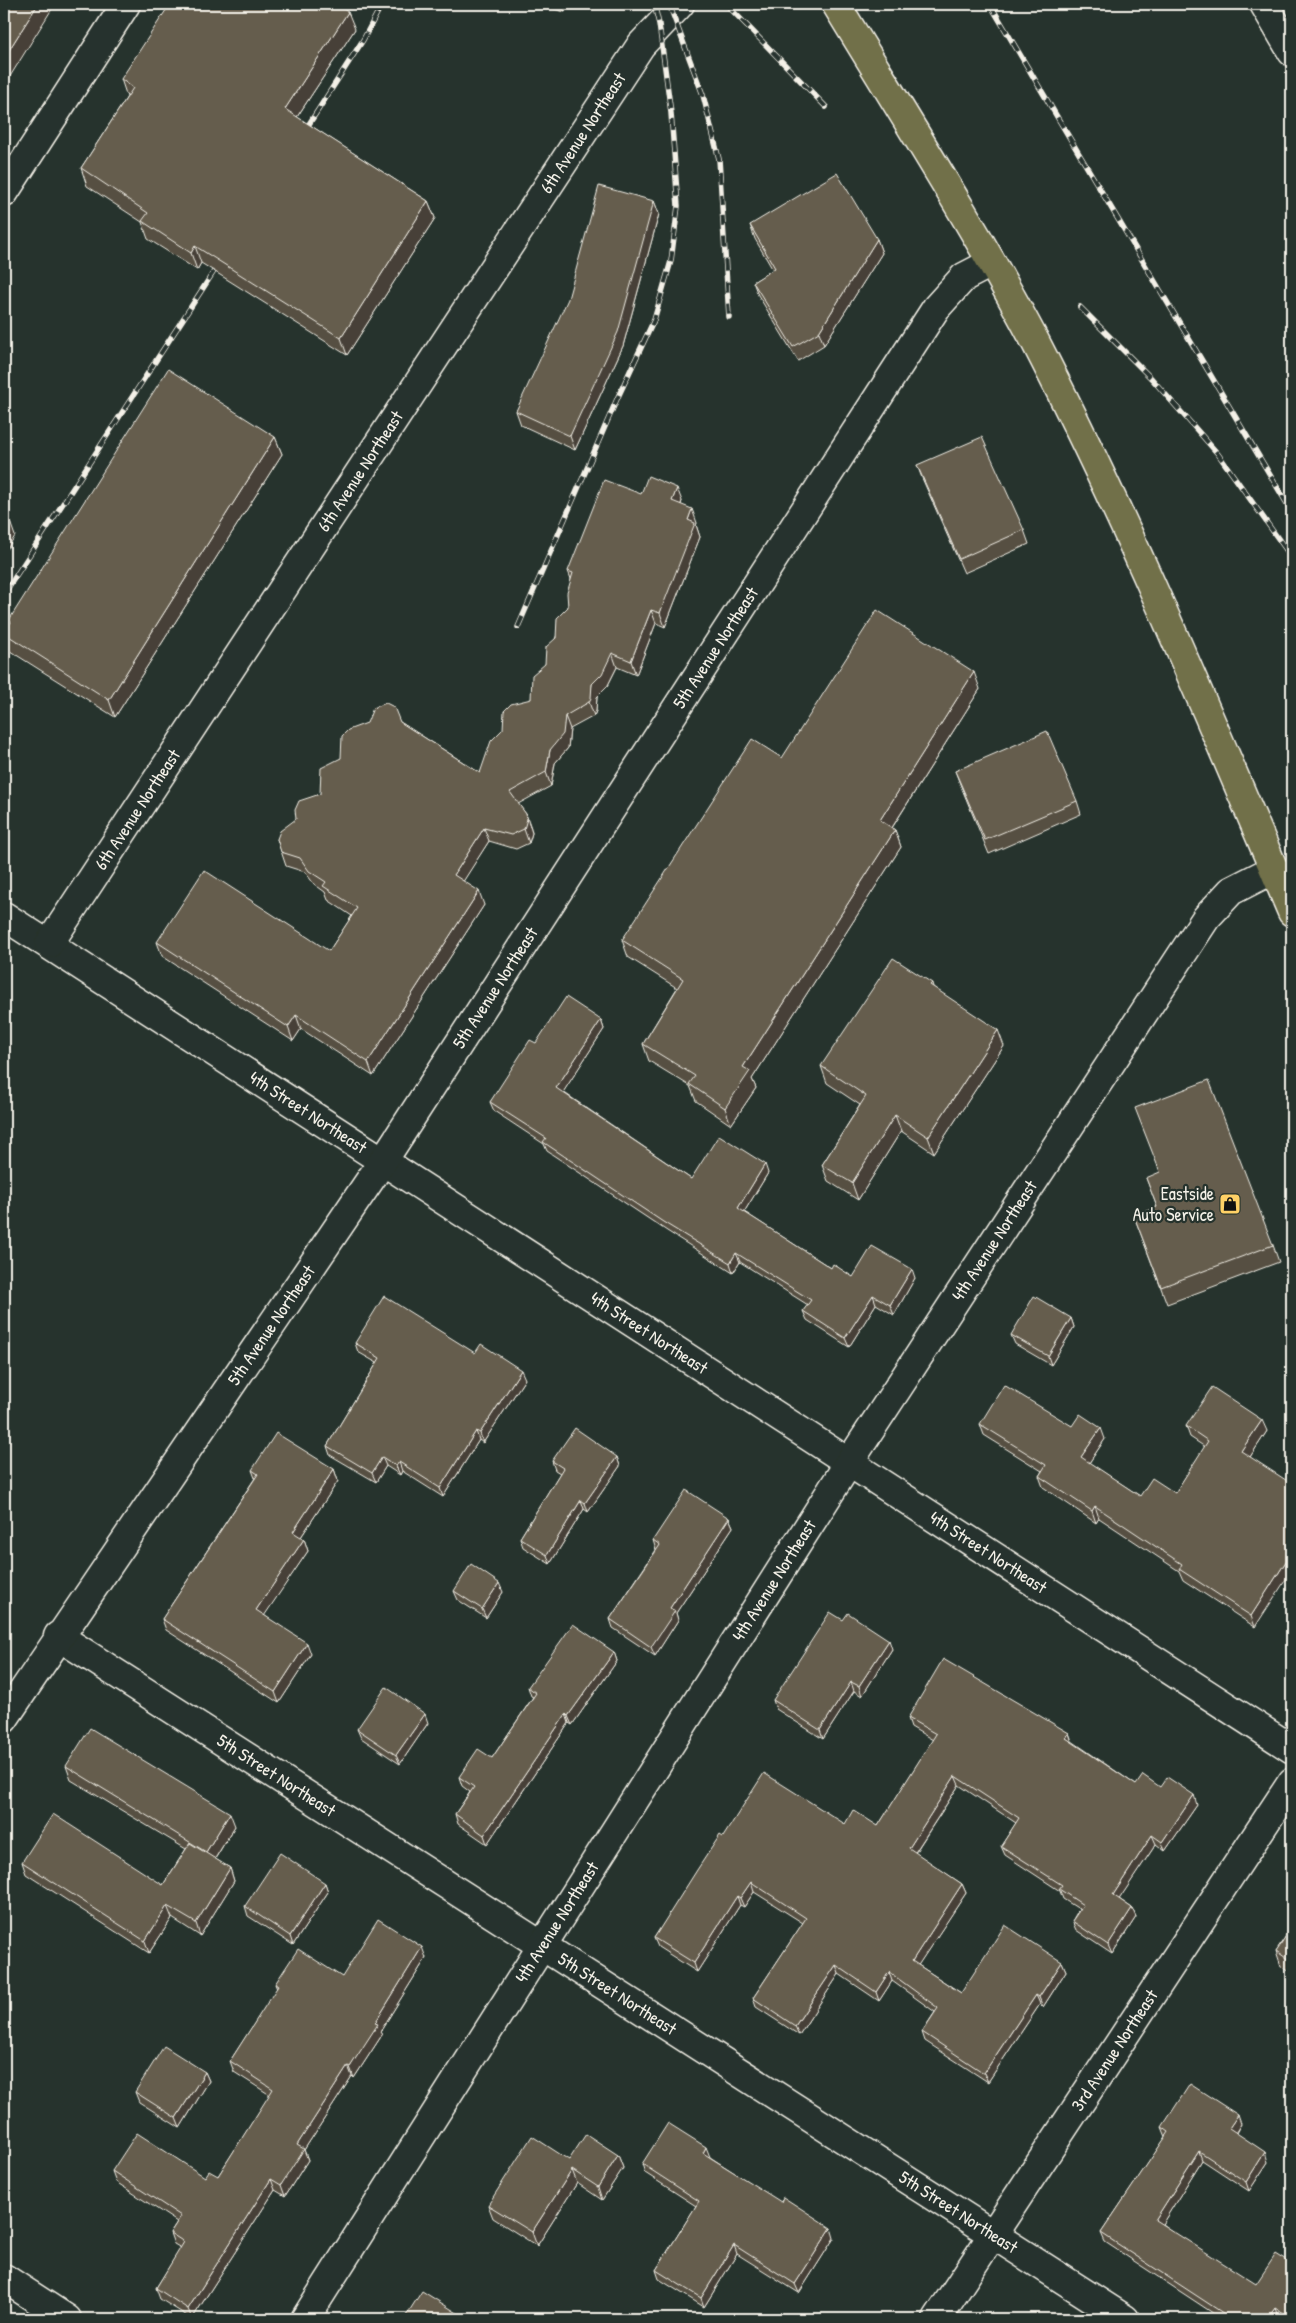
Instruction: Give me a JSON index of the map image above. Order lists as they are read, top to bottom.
{
  "streets": {
    "street": [
      "6th Avenue Northeast",
      "5th Avenue Northeast",
      "4th Street Northeast",
      "4th Avenue Northeast",
      "5th Street Northeast",
      "3rd Avenue Northeast"
    ]
  },
  "crossings": [
    ["6th Avenue Northeast", "4th Street Northeast"],
    ["5th Avenue Northeast", "4th Street Northeast"],
    ["5th Avenue Northeast", "5th Street Northeast"],
    ["4th Street Northeast", "4th Avenue Northeast"],
    ["4th Avenue Northeast", "5th Street Northeast"],
    ["5th Street Northeast", "3rd Avenue Northeast"]
  ],
  "places": {
    "shop": ["Eastside Auto Service"]
  }
}
